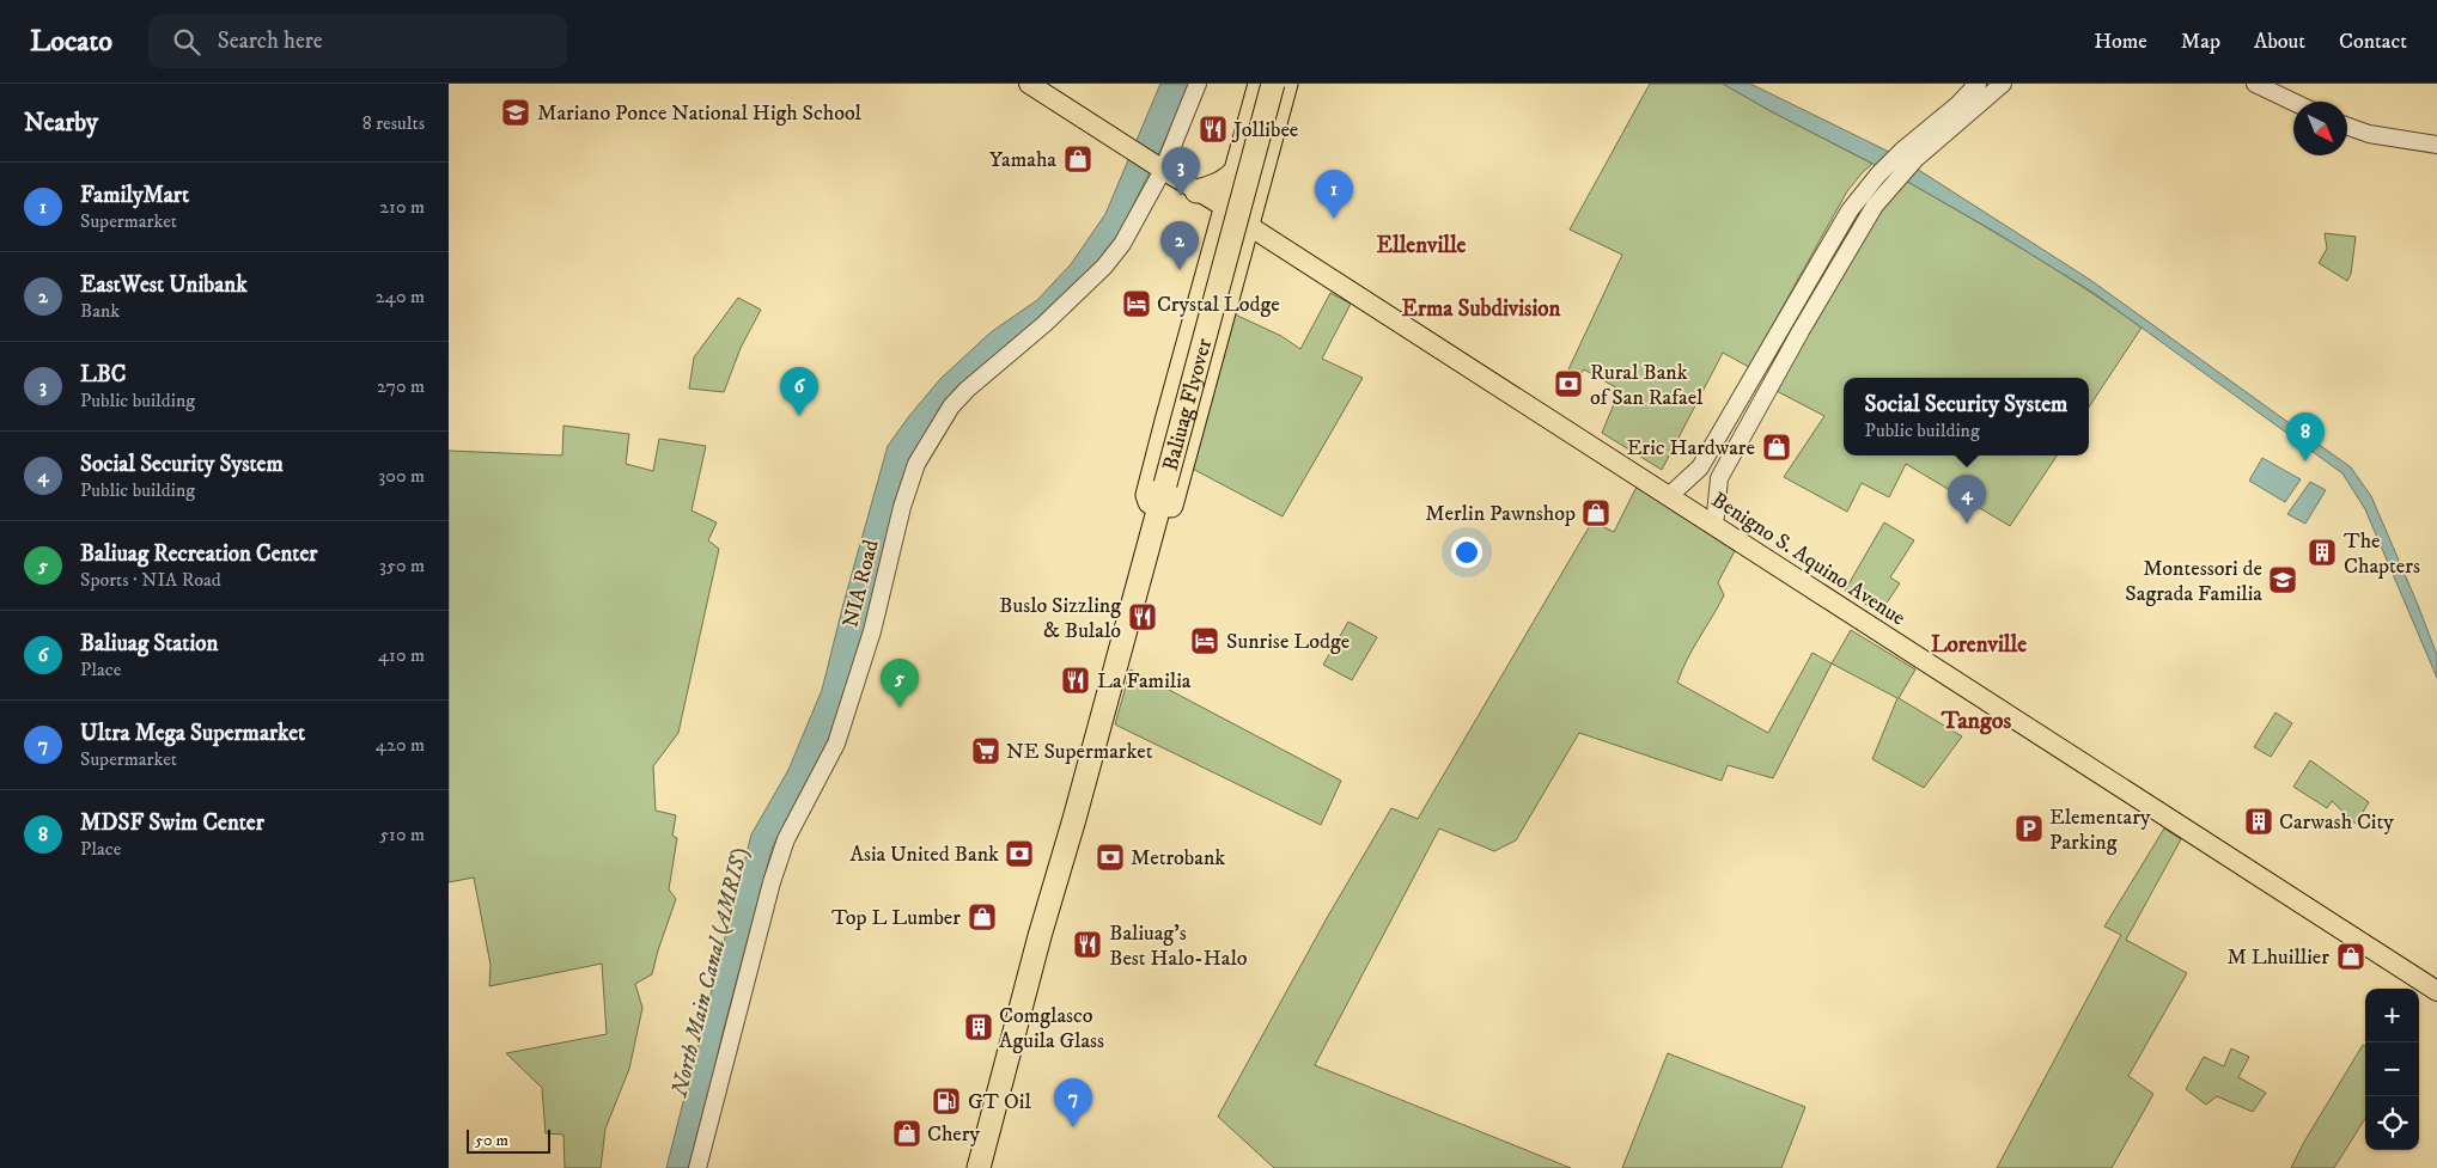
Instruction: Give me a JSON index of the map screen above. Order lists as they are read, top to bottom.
{
  "streets": {
    "highway": ["Baliuag Flyover"],
    "main road": ["Benigno S. Aquino Avenue"],
    "street": ["NIA Road"]
  },
  "districts": [
    "Ellenville",
    "Erma Subdivision",
    "Lorenville",
    "Tangos"
  ],
  "water": ["North Main Canal (AMRIS)"],
  "places": {
    "school or university": ["Mariano Ponce National High School", "Montessori de Sagrada Familia"],
    "restaurant": [
      "Jollibee",
      "Buslo Sizzling & Bulalo",
      "La Familia",
      "Baliuag's Best Halo-Halo"
    ],
    "shop": [
      "Yamaha",
      "Eric Hardware",
      "Merlin Pawnshop",
      "Top L Lumber",
      "M Lhuillier",
      "Chery"
    ],
    "hotel": ["Crystal Lodge", "Sunrise Lodge"],
    "bank": ["Rural Bank of San Rafael", "Asia United Bank", "Metrobank"],
    "building": ["The Chapters", "Carwash City", "Comglasco Aguila Glass"],
    "supermarket": ["NE Supermarket"],
    "parking": ["Elementary Parking"],
    "fuel station": ["GT Oil"]
  },
  "scale_bar": "50 m",
  "north": "bottom right",
  "page": {
    "header": "Locato",
    "search": "Search here",
    "nav": [
      "Home",
      "Map",
      "About",
      "Contact"
    ],
    "heading": ["Nearby", "8 results"],
    "pins": [
      "3",
      "1",
      "2",
      "6",
      "8",
      "4",
      "5",
      "7"
    ],
    "list": [
      {
        "mark": "1",
        "name": "FamilyMart",
        "note": "Supermarket",
        "value": "210 m"
      },
      {
        "mark": "2",
        "name": "EastWest Unibank",
        "note": "Bank",
        "value": "240 m"
      },
      {
        "mark": "3",
        "name": "LBC",
        "note": "Public building",
        "value": "270 m"
      },
      {
        "mark": "4",
        "name": "Social Security System",
        "note": "Public building",
        "value": "300 m"
      },
      {
        "mark": "5",
        "name": "Baliuag Recreation Center",
        "note": "Sports · NIA Road",
        "value": "350 m"
      },
      {
        "mark": "6",
        "name": "Baliuag Station",
        "note": "Place",
        "value": "410 m"
      },
      {
        "mark": "7",
        "name": "Ultra Mega Supermarket",
        "note": "Supermarket",
        "value": "420 m"
      },
      {
        "mark": "8",
        "name": "MDSF Swim Center",
        "note": "Place",
        "value": "510 m"
      }
    ],
    "popup": ["Social Security System", "Public building"],
    "map_buttons": ["+", "−"],
    "scale": "50 m"
  }
}
